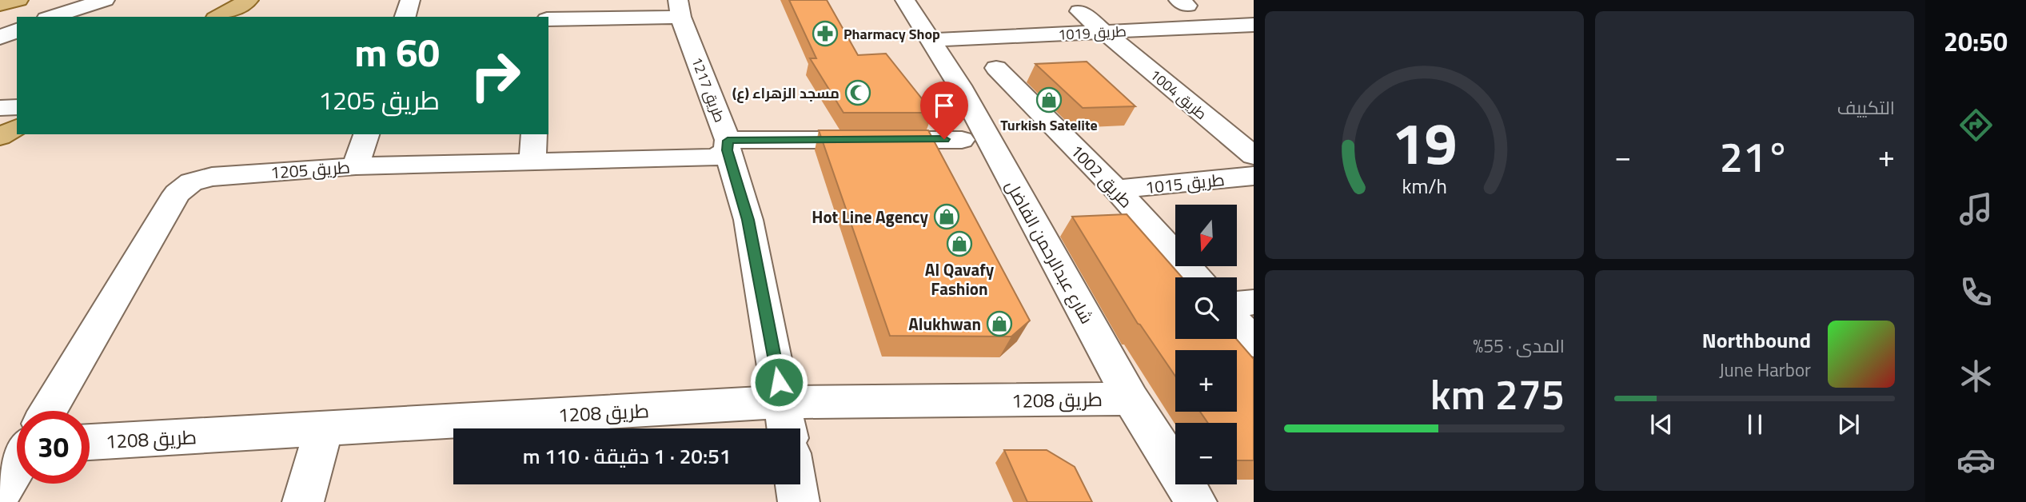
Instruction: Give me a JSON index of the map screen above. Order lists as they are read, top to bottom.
{
  "streets": {
    "street": [
      "طريق 1019",
      "طريق 1217",
      "طريق 1004",
      "طريق 1205",
      "طريق 1002",
      "طريق 1015",
      "شارع عبدالرحمن الفاضل",
      "طريق 1208"
    ]
  },
  "crossings": [
    ["طريق 1019", "طريق 1004"],
    ["طريق 1019", "شارع عبدالرحمن الفاضل"],
    ["طريق 1217", "طريق 1205"],
    ["طريق 1217", "طريق 1208"],
    ["طريق 1002", "طريق 1015"],
    ["شارع عبدالرحمن الفاضل", "طريق 1208"]
  ],
  "places": {
    "pharmacy": ["Pharmacy Shop"],
    "mosque": ["مسجد الزهراء (ع)"],
    "shop": [
      "Turkish Satelite",
      "Hot Line Agency",
      "Al Qavafy Fashion",
      "Alukhwan"
    ]
  },
  "north": "bottom",
  "page": {
    "tabs": "20:50",
    "tile": [
      "التكييف",
      ["المدى · 55%", "275 km"]
    ],
    "turn": ["60 m", "طريق 1205"],
    "heat": ["−", "21°", "+"],
    "map_buttons": ["+", "−"],
    "song": ["Northbound", "June Harbor"],
    "limit": "30",
    "trip": "20:51 · 1 دقيقة · 110 m",
    "gauge": ["19", "km/h"]
  }
}
